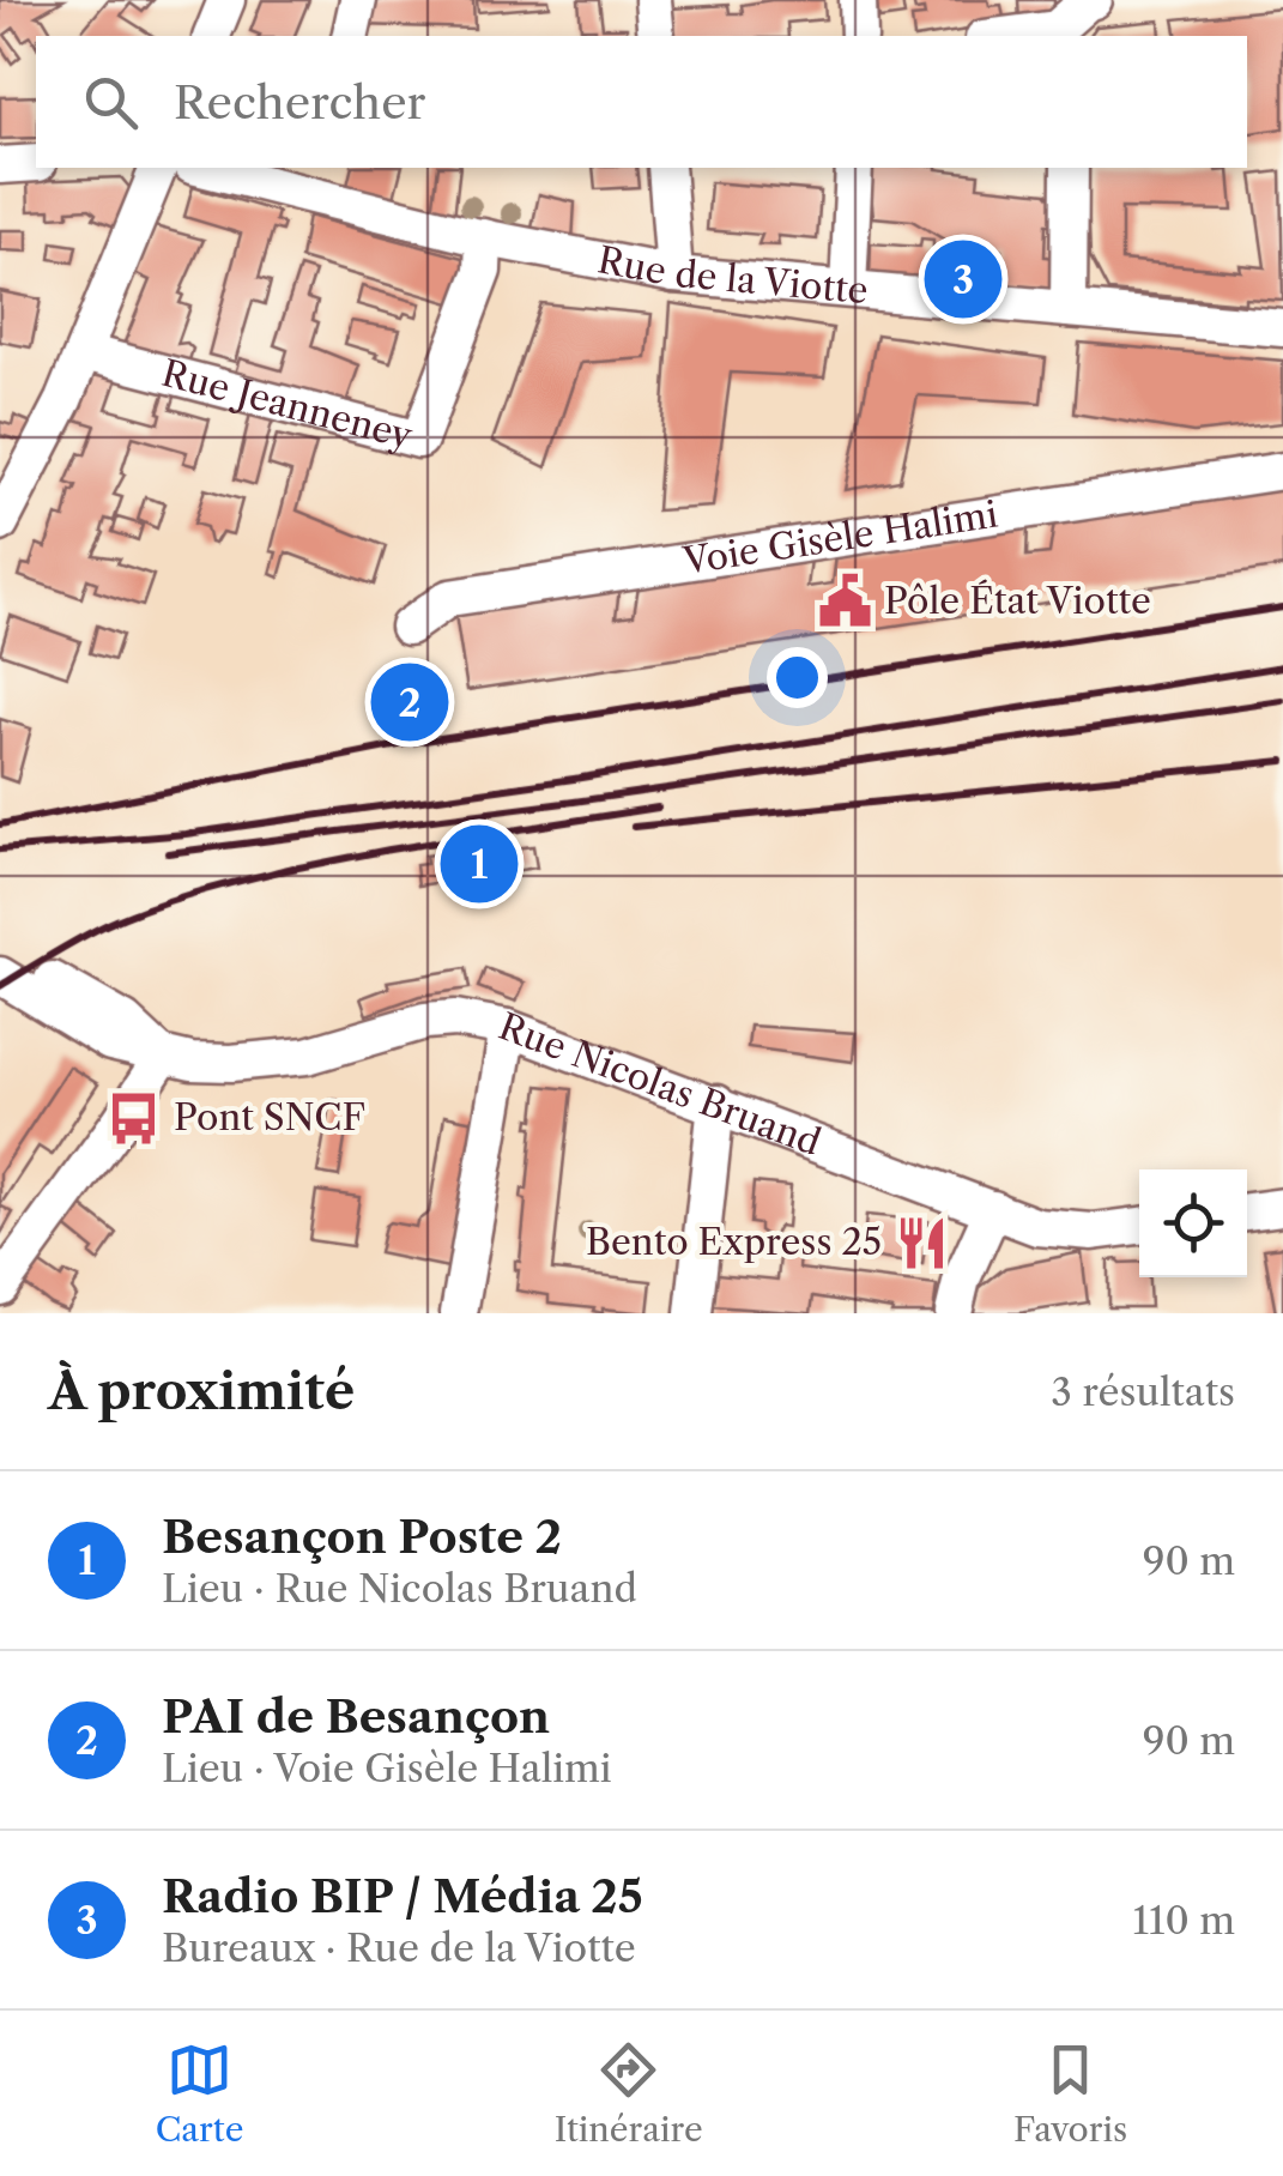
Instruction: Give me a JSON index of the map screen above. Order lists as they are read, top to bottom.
{
  "streets": {
    "street": [
      "Rue de la Viotte",
      "Rue Jeanneney",
      "Voie Gisèle Halimi",
      "Rue Nicolas Bruand"
    ]
  },
  "crossings": [
    ["Rue de la Viotte", "Rue Jeanneney"]
  ],
  "places": {
    "public building": ["Pôle État Viotte"],
    "bus stop": ["Pont SNCF"],
    "restaurant": ["Bento Express 25"]
  },
  "page": {
    "search": "Rechercher",
    "pins": ["3", "2", "1"],
    "heading": ["À proximité", "3 résultats"],
    "list": [
      {
        "mark": "1",
        "name": "Besançon Poste 2",
        "note": "Lieu · Rue Nicolas Bruand",
        "value": "90 m"
      },
      {
        "mark": "2",
        "name": "PAI de Besançon",
        "note": "Lieu · Voie Gisèle Halimi",
        "value": "90 m"
      },
      {
        "mark": "3",
        "name": "Radio BIP / Média 25",
        "note": "Bureaux · Rue de la Viotte",
        "value": "110 m"
      }
    ],
    "nav": ["Carte", "Itinéraire", "Favoris"]
  }
}
